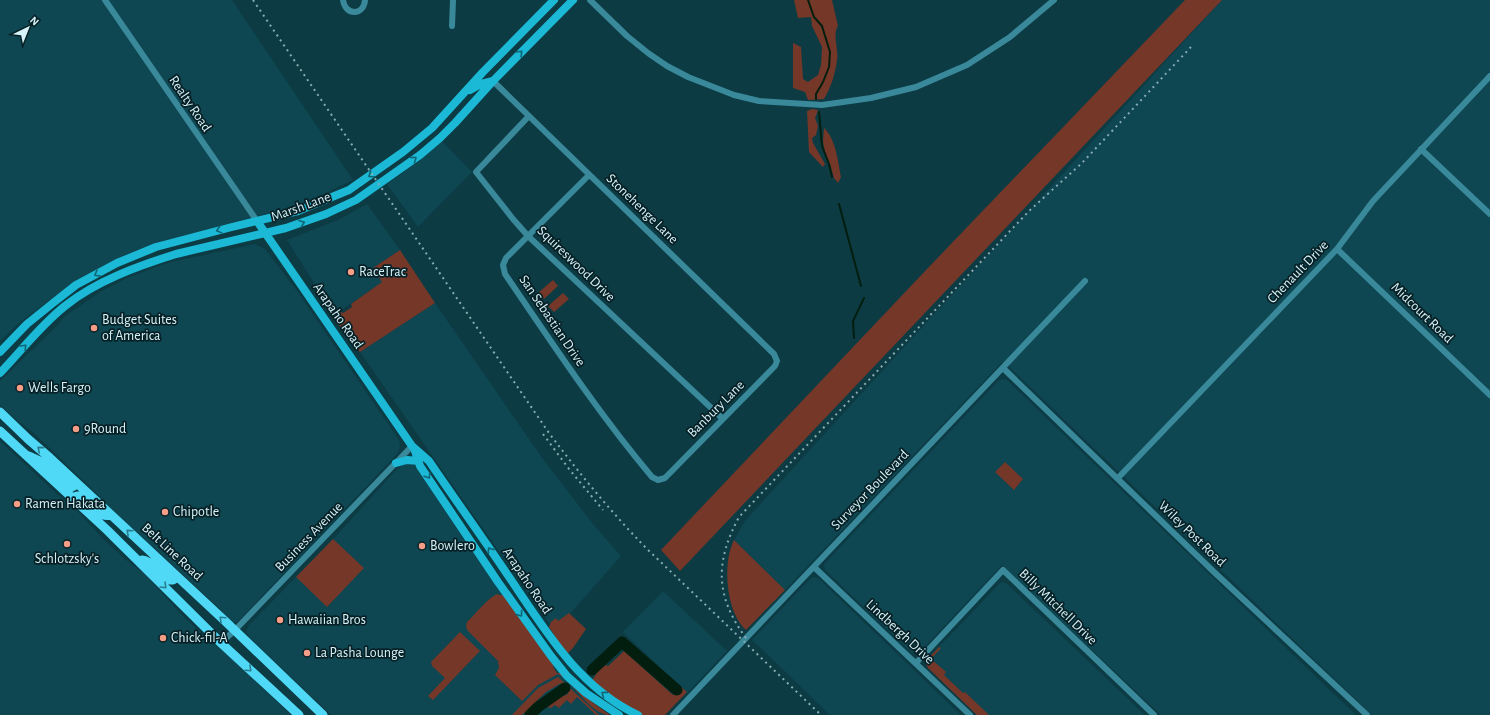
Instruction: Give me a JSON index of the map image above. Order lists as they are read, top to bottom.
{
  "streets": {
    "main road": ["Marsh Lane", "Arapaho Road", "Belt Line Road"],
    "street": [
      "Realty Road",
      "Stonehenge Lane",
      "Squireswood Drive",
      "Chenault Drive",
      "Midcourt Road",
      "San Sebastian Drive",
      "Banbury Lane",
      "Surveyor Boulevard",
      "Wiley Post Road",
      "Business Avenue",
      "Billy Mitchell Drive",
      "Lindbergh Drive"
    ]
  },
  "crossings": [
    ["Realty Road", "Marsh Lane"],
    ["Realty Road", "Arapaho Road"],
    ["Marsh Lane", "Stonehenge Lane"],
    ["Marsh Lane", "Arapaho Road"],
    ["Stonehenge Lane", "Squireswood Drive"],
    ["Stonehenge Lane", "San Sebastian Drive"],
    ["Stonehenge Lane", "Banbury Lane"],
    ["Squireswood Drive", "San Sebastian Drive"],
    ["Squireswood Drive", "Banbury Lane"],
    ["Chenault Drive", "Midcourt Road"],
    ["Chenault Drive", "Wiley Post Road"],
    ["Arapaho Road", "Business Avenue"],
    ["San Sebastian Drive", "Banbury Lane"],
    ["Surveyor Boulevard", "Wiley Post Road"],
    ["Surveyor Boulevard", "Lindbergh Drive"],
    ["Business Avenue", "Belt Line Road"],
    ["Billy Mitchell Drive", "Lindbergh Drive"]
  ],
  "places": [
    "RaceTrac",
    "Budget Suites of America",
    "Wells Fargo",
    "9Round",
    "Ramen Hakata",
    "Chipotle",
    "Schlotzsky's",
    "Bowlero",
    "Hawaiian Bros",
    "Chick-fil-A",
    "La Pasha Lounge"
  ],
  "north": "top right"
}
